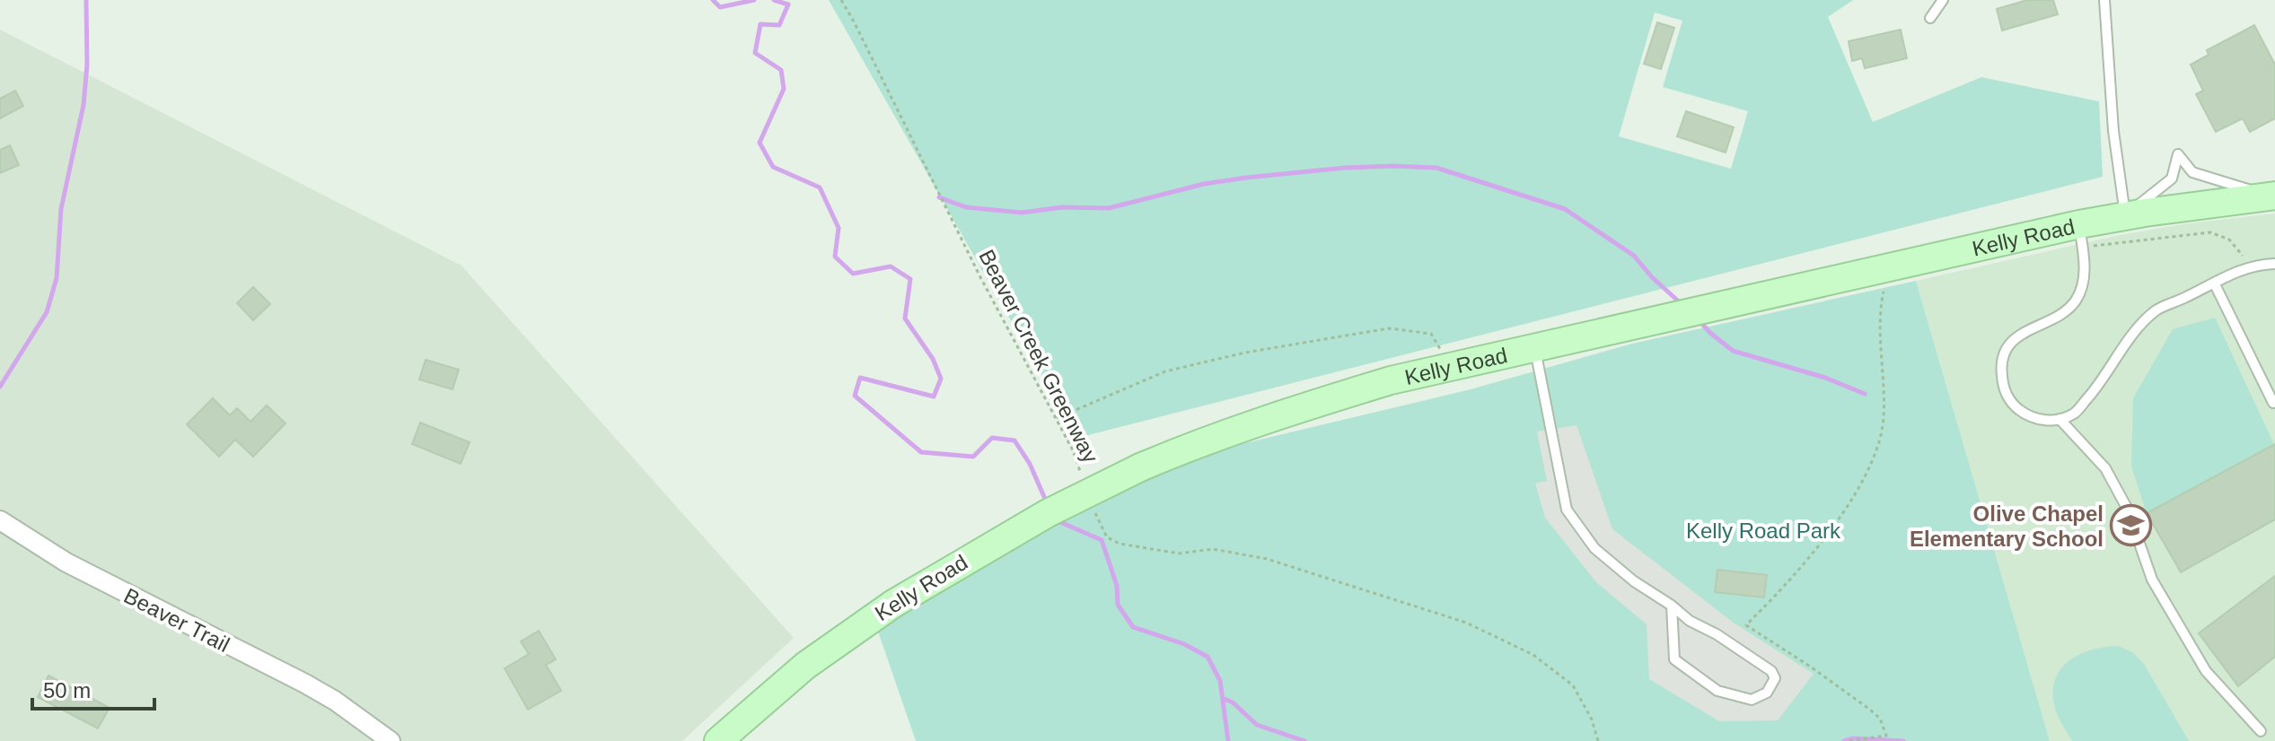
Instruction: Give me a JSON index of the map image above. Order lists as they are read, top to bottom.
{
  "streets": {
    "street": ["Kelly Road", "Beaver Trail"],
    "path": ["Beaver Creek Greenway"]
  },
  "parks": ["Kelly Road Park"],
  "places": {
    "school or university": ["Olive Chapel Elementary School"]
  },
  "scale_bar": "50 m"
}
